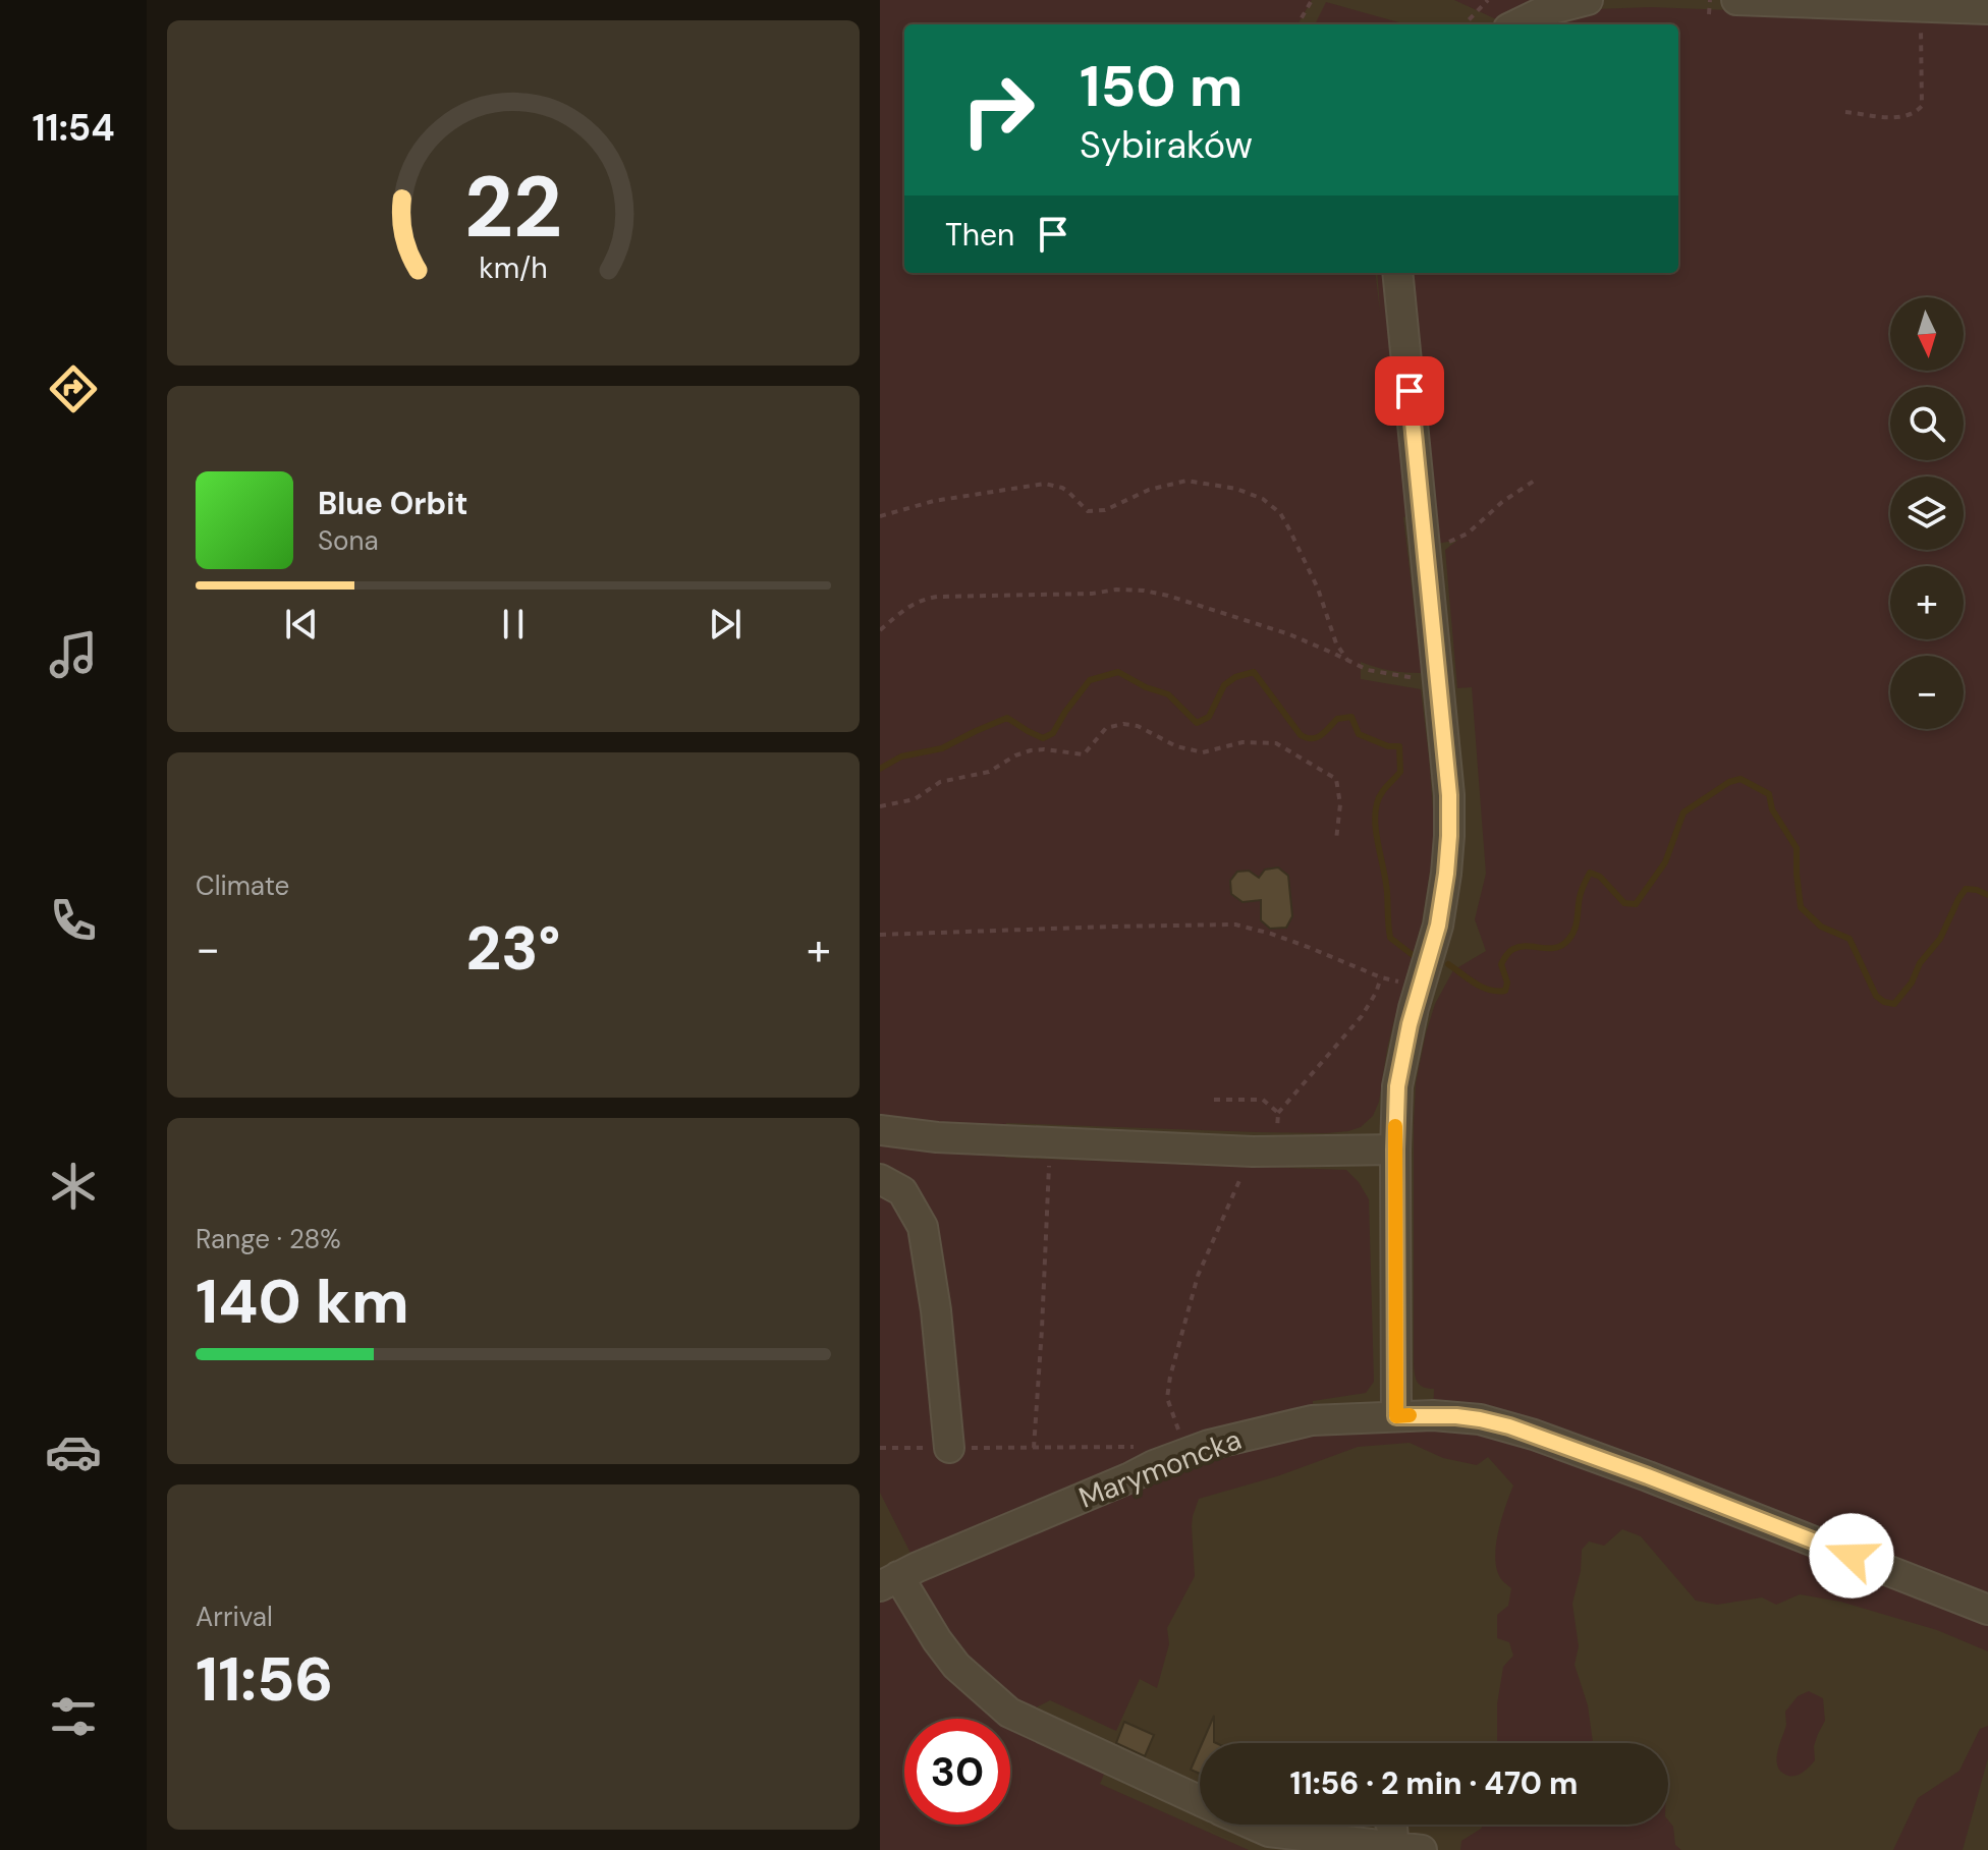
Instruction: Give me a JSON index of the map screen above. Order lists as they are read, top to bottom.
{
  "streets": {
    "street": ["Marymoncka"]
  },
  "north": "bottom",
  "page": {
    "tabs": "11:54",
    "turn": ["150 m", "Sybiraków"],
    "then": "Then",
    "map_buttons": ["+", "−"],
    "song": ["Blue Orbit", "Sona"],
    "tile": [
      "Climate",
      ["Range · 28%", "140 km"],
      ["Arrival", "11:56"]
    ],
    "heat": ["−", "23°", "+"],
    "limit": "30",
    "trip": "11:56 · 2 min · 470 m",
    "gauge": ["22", "km/h"]
  }
}
